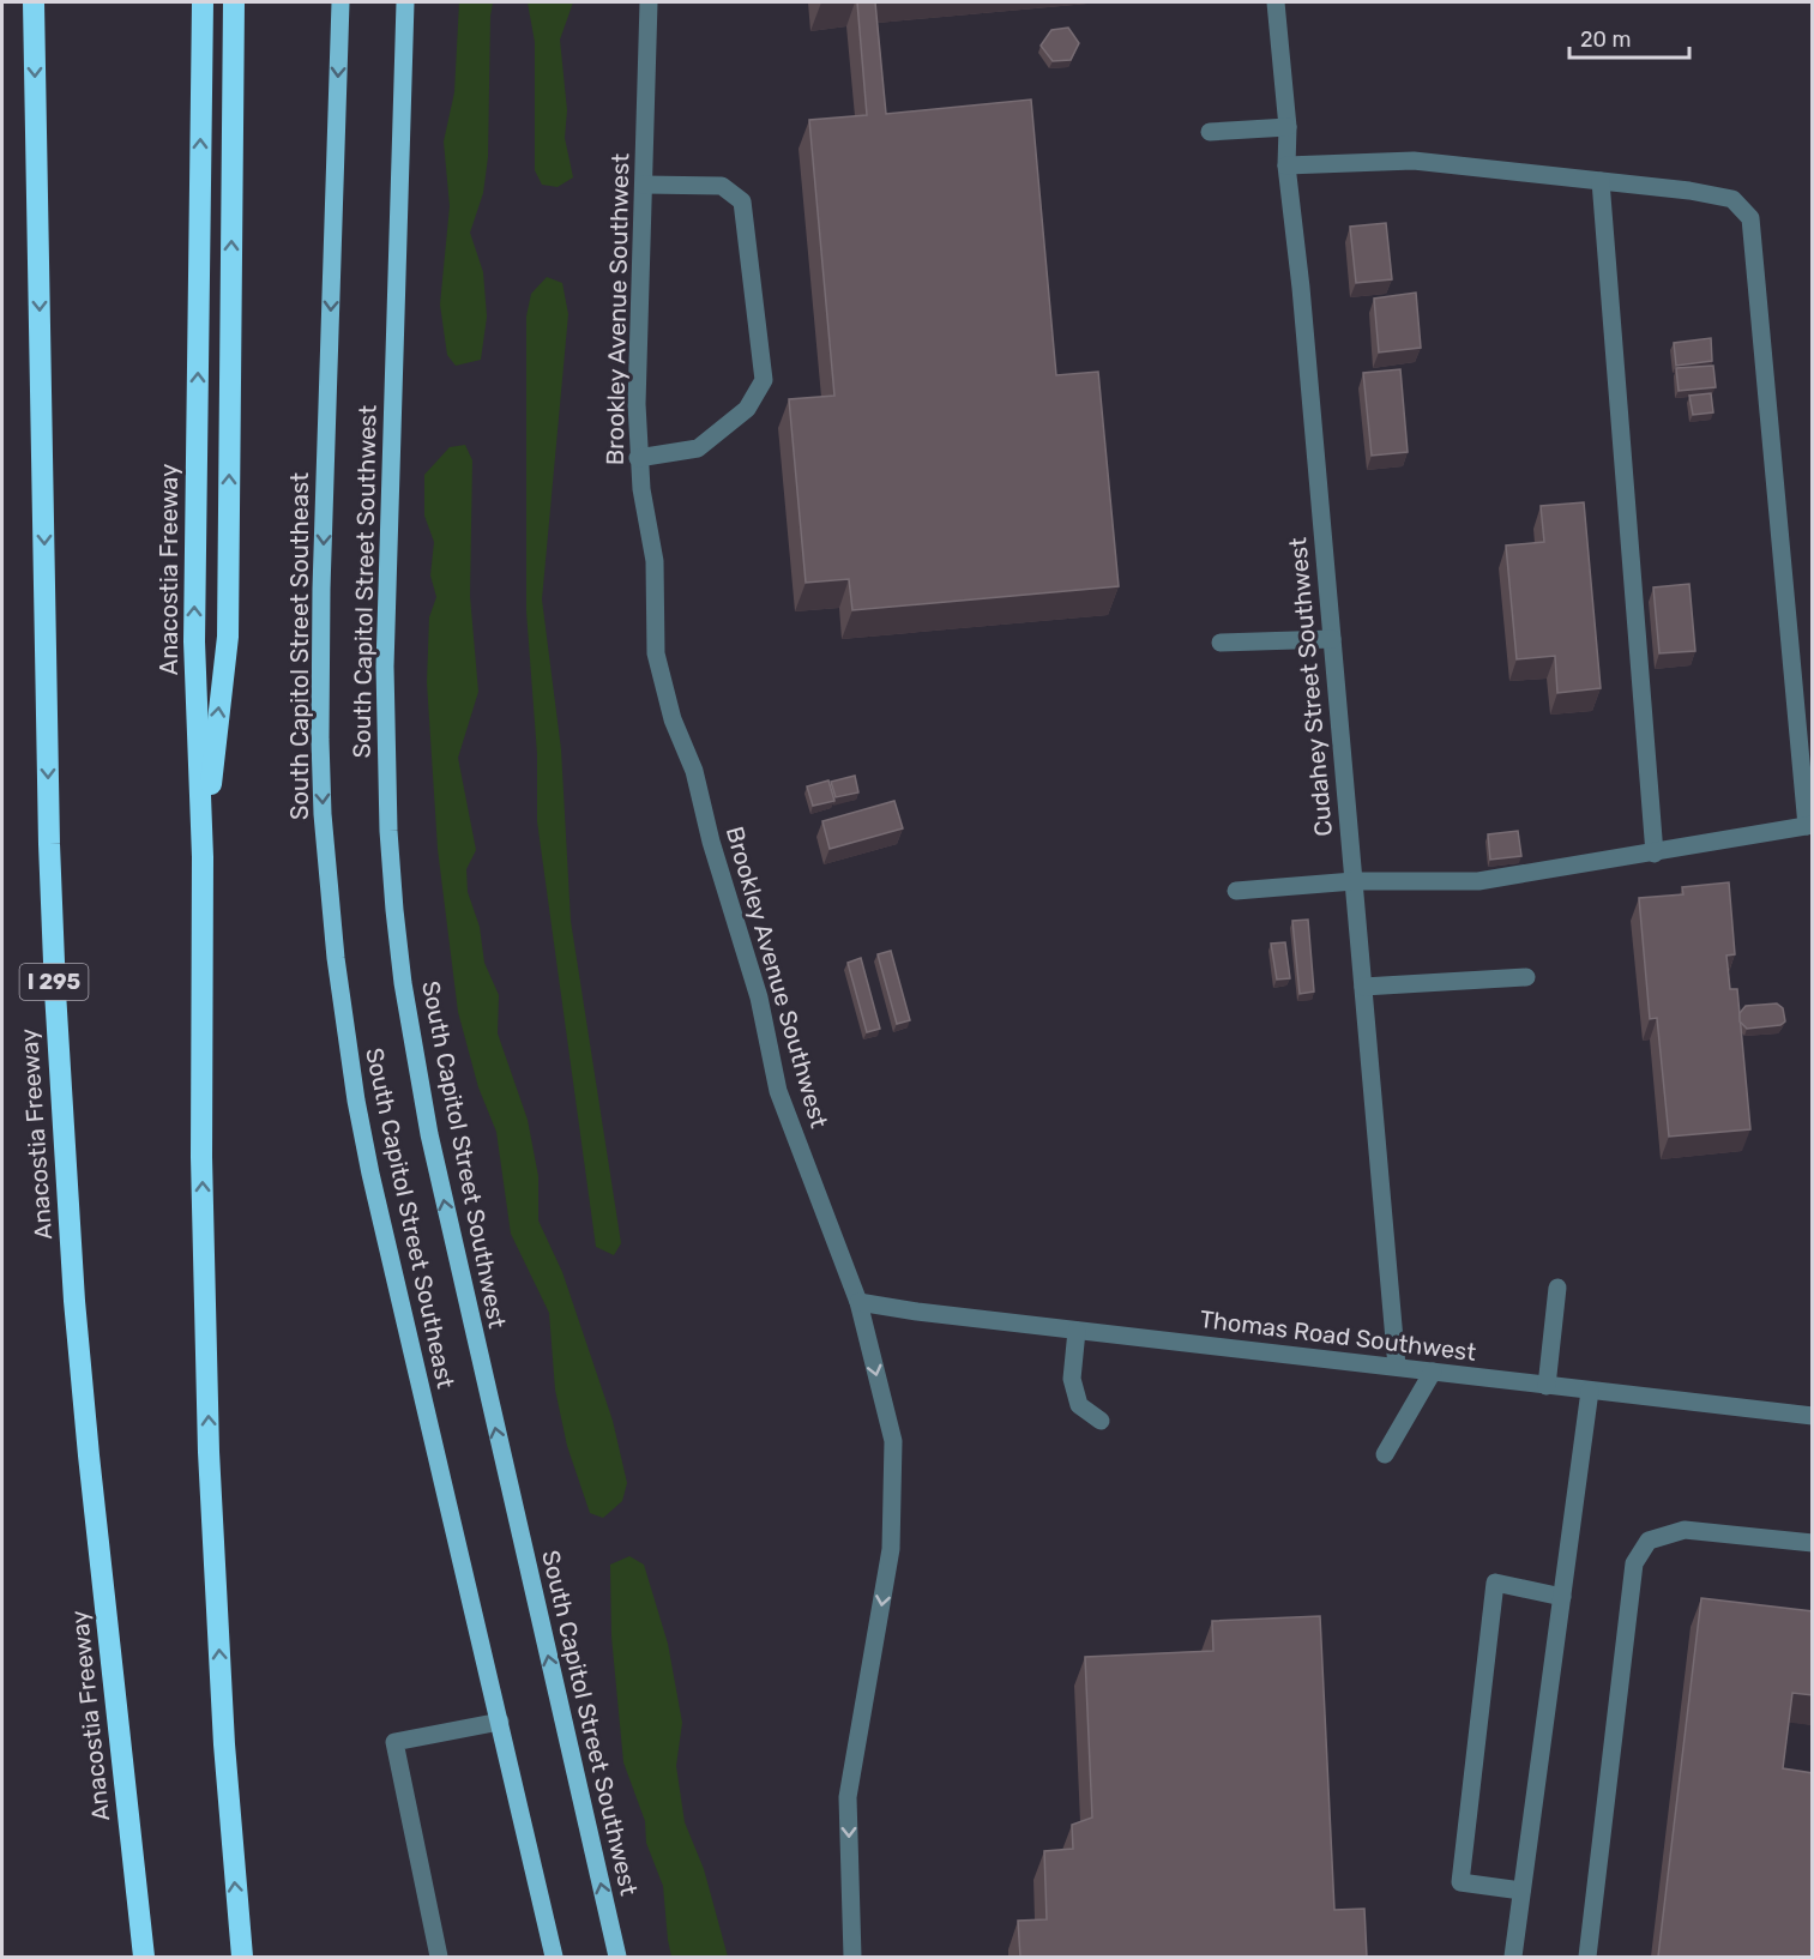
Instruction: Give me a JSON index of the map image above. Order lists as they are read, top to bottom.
{
  "streets": {
    "highway": ["Anacostia Freeway", "I 295"],
    "main road": ["South Capitol Street Southwest", "South Capitol Street Southeast"],
    "street": ["Brookley Avenue Southwest", "Cudahey Street Southwest", "Thomas Road Southwest"]
  },
  "crossings": [
    ["Brookley Avenue Southwest", "Thomas Road Southwest"],
    ["Cudahey Street Southwest", "Thomas Road Southwest"]
  ],
  "one_way": ["South Capitol Street Southwest", "South Capitol Street Southeast"],
  "scale_bar": "20 m"
}
